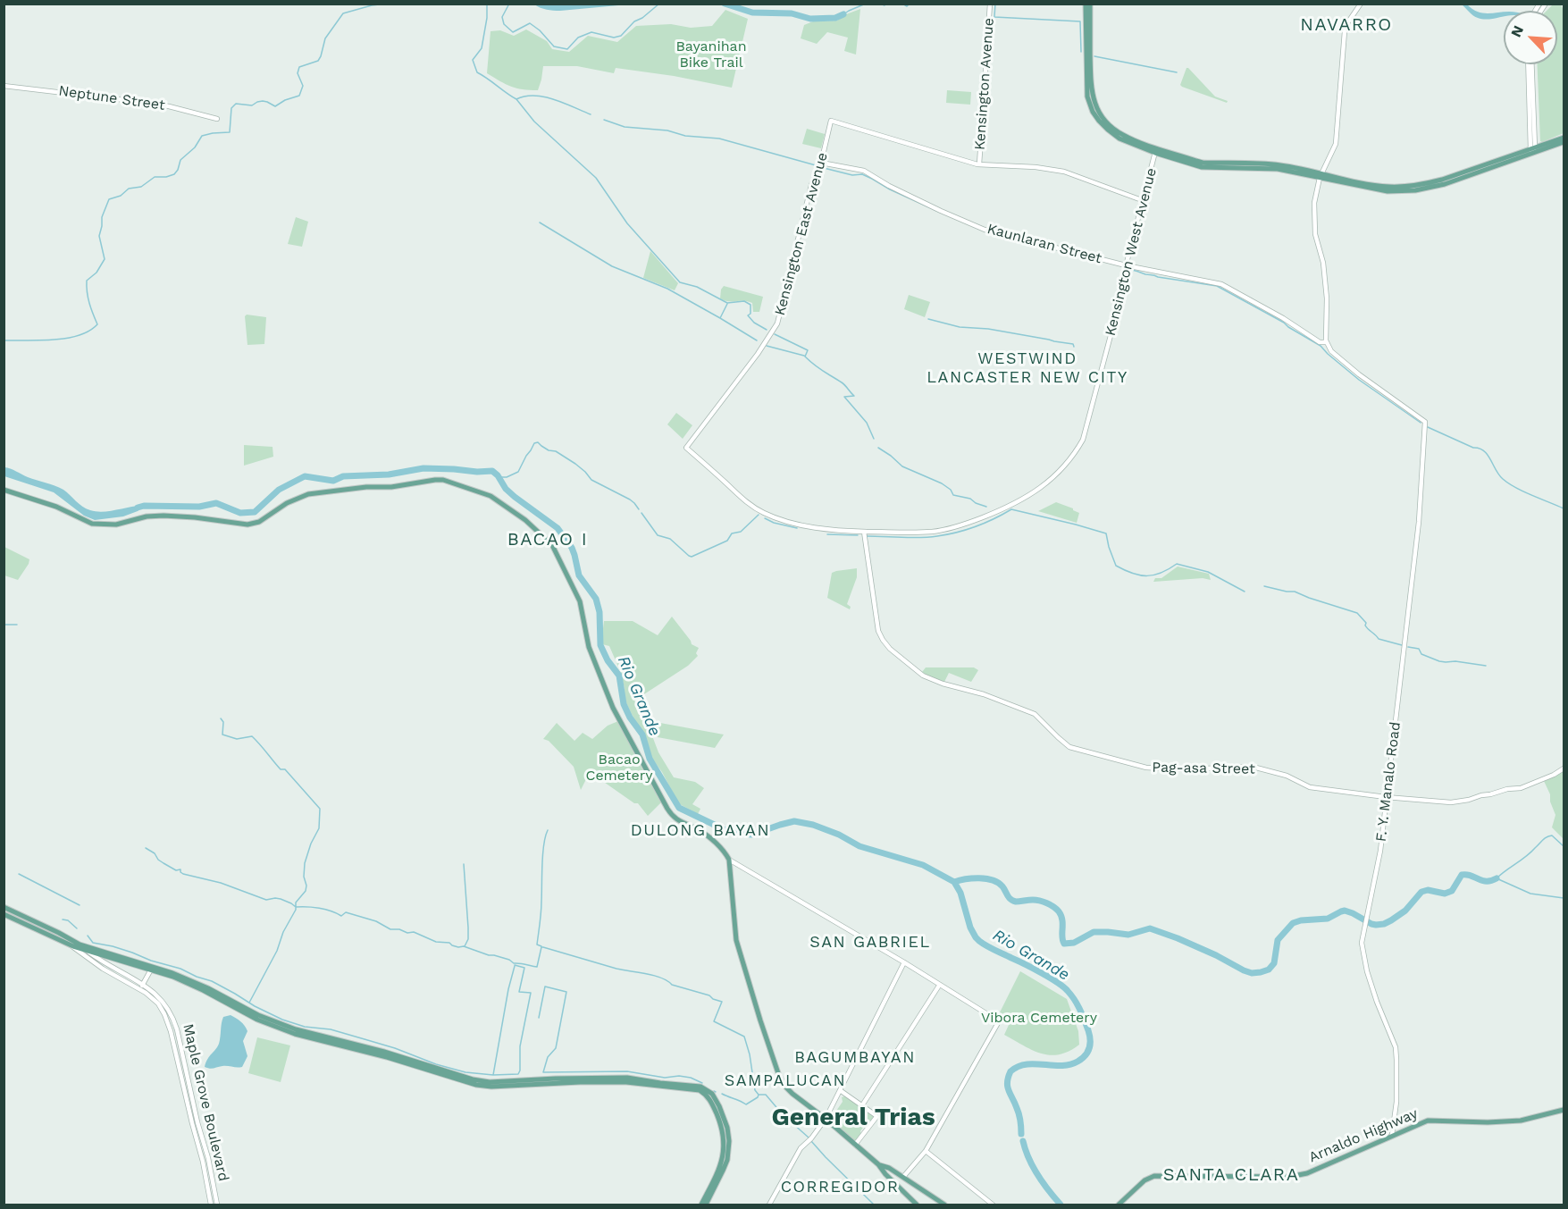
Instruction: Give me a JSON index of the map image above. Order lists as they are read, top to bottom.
{
  "streets": {
    "main road": ["Maple Grove Boulevard", "Arnaldo Highway"],
    "street": [
      "Kensington Avenue",
      "Neptune Street",
      "Kensington East Avenue",
      "Kaunlaran Street",
      "Kensington West Avenue",
      "Pag-asa Street",
      "F. Y. Manalo Road"
    ]
  },
  "crossings": [
    ["Kensington Avenue", "Kensington East Avenue"],
    ["Kensington East Avenue", "Kaunlaran Street"],
    ["Kensington East Avenue", "Kensington West Avenue"],
    ["Kaunlaran Street", "Kensington West Avenue"],
    ["Kaunlaran Street", "F. Y. Manalo Road"],
    ["Kensington West Avenue", "Pag-asa Street"],
    ["Pag-asa Street", "F. Y. Manalo Road"],
    ["F. Y. Manalo Road", "Arnaldo Highway"]
  ],
  "districts": [
    "NAVARRO",
    "WESTWIND LANCASTER NEW CITY",
    "BACAO I",
    "DULONG BAYAN",
    "SAN GABRIEL",
    "BAGUMBAYAN",
    "SAMPALUCAN",
    "General Trias",
    "SANTA CLARA",
    "CORREGIDOR"
  ],
  "water": ["Rio Grande"],
  "parks": ["Bayanihan Bike Trail", "Bacao Cemetery", "Vibora Cemetery"],
  "north": "top left"
}
